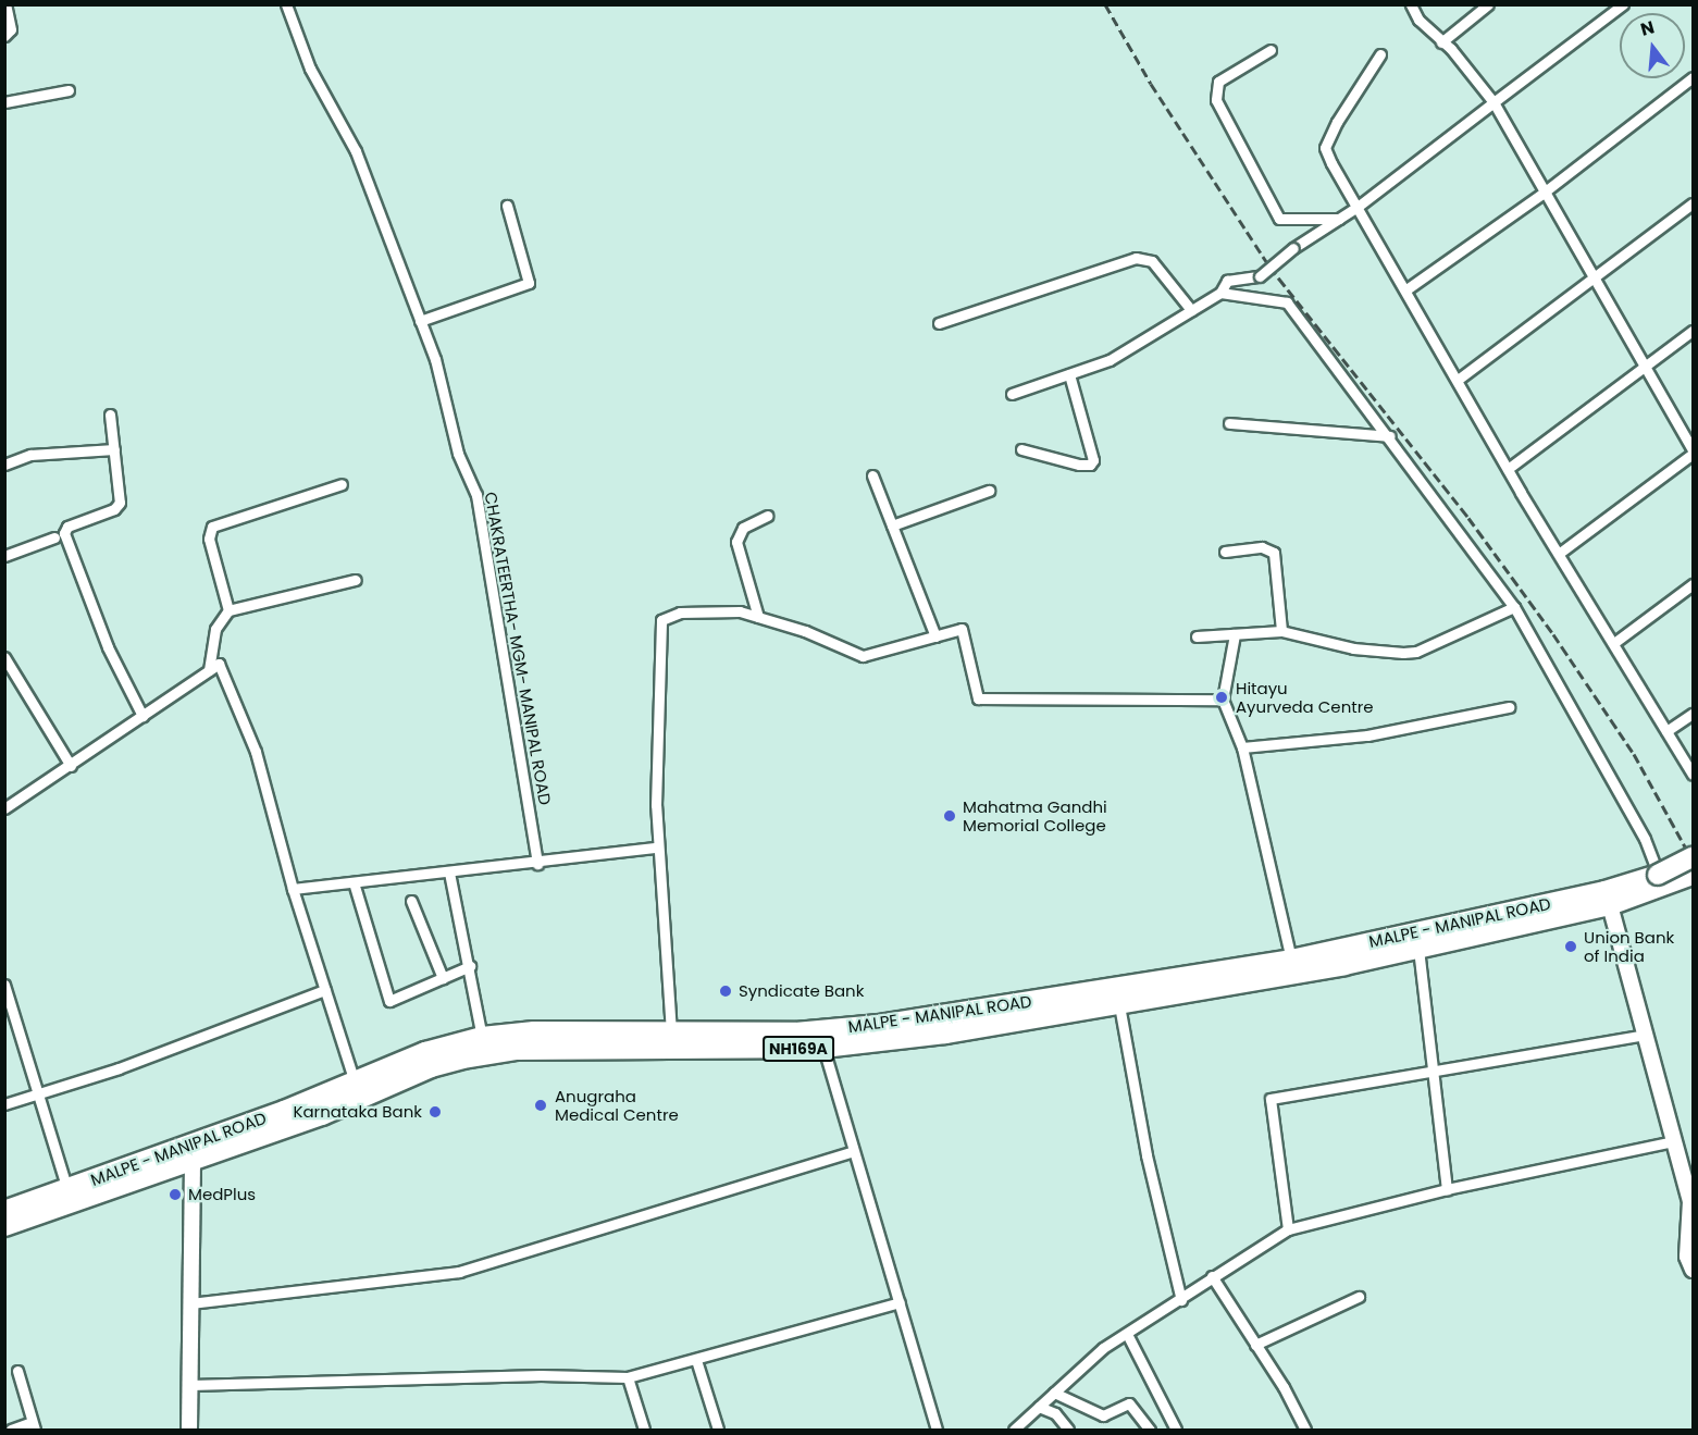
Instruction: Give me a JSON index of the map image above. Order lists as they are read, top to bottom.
{
  "streets": {
    "highway": ["MALPE - MANIPAL ROAD", "NH169A"],
    "street": ["CHAKRATEERTHA- MGM- MANIPAL ROAD"]
  },
  "crossings": [
    ["MALPE - MANIPAL ROAD", "NH169A"]
  ],
  "places": [
    "Hitayu Ayurveda Centre",
    "Mahatma Gandhi Memorial College",
    "Union Bank of India",
    "Syndicate Bank",
    "Anugraha Medical Centre",
    "Karnataka Bank",
    "MedPlus"
  ],
  "north": "top"
}
